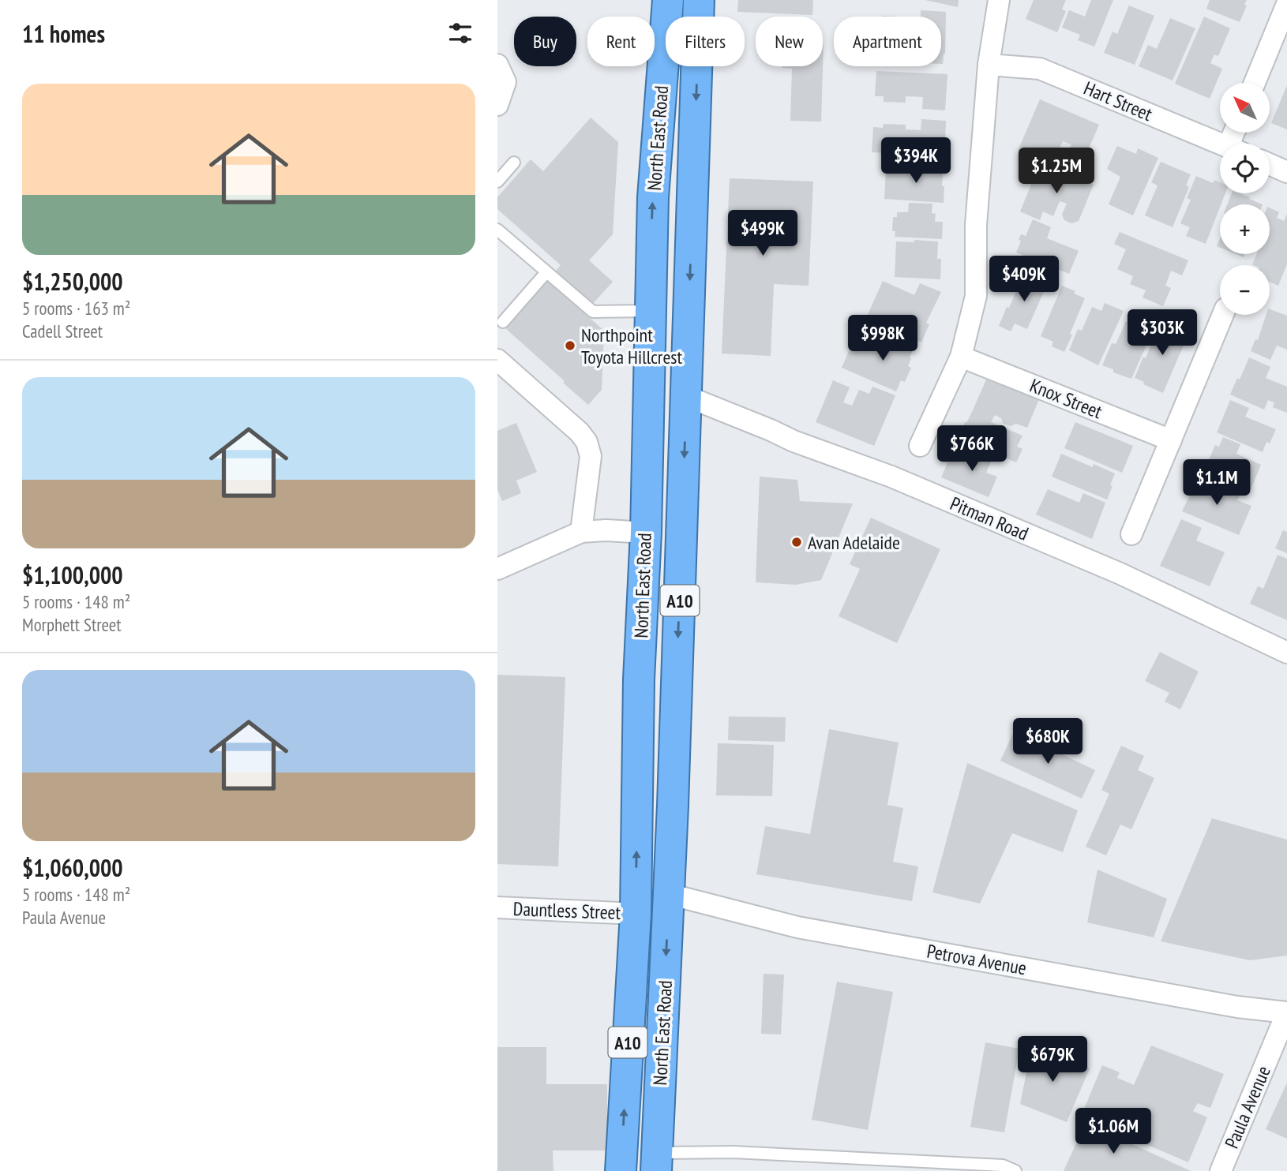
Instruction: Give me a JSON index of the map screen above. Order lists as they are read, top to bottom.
{
  "streets": {
    "highway": ["North East Road", "A10"],
    "street": [
      "Hart Street",
      "Knox Street",
      "Pitman Road",
      "Dauntless Street",
      "Petrova Avenue",
      "Paula Avenue"
    ]
  },
  "crossings": [
    ["North East Road", "Pitman Road"],
    ["North East Road", "Dauntless Street"],
    ["North East Road", "Petrova Avenue"],
    ["Petrova Avenue", "Paula Avenue"]
  ],
  "places": ["Northpoint Toyota Hillcrest", "Avan Adelaide"],
  "north": "top left",
  "page": {
    "heading": "11 homes",
    "chip": [
      "Buy",
      "Rent",
      "Filters",
      "New",
      "Apartment"
    ],
    "list": [
      {
        "name": "$1,250,000",
        "note": "5 rooms · 163 m² · Cadell Street"
      },
      {
        "name": "$1,100,000",
        "note": "5 rooms · 148 m² · Morphett Street"
      },
      {
        "name": "$1,060,000",
        "note": "5 rooms · 148 m² · Paula Avenue"
      }
    ],
    "map_buttons": ["+", "−"],
    "price": [
      "$394K",
      "$1.25M",
      "$499K",
      "$409K",
      "$303K",
      "$998K",
      "$766K",
      "$1.1M",
      "$680K",
      "$679K",
      "$1.06M"
    ]
  }
}
